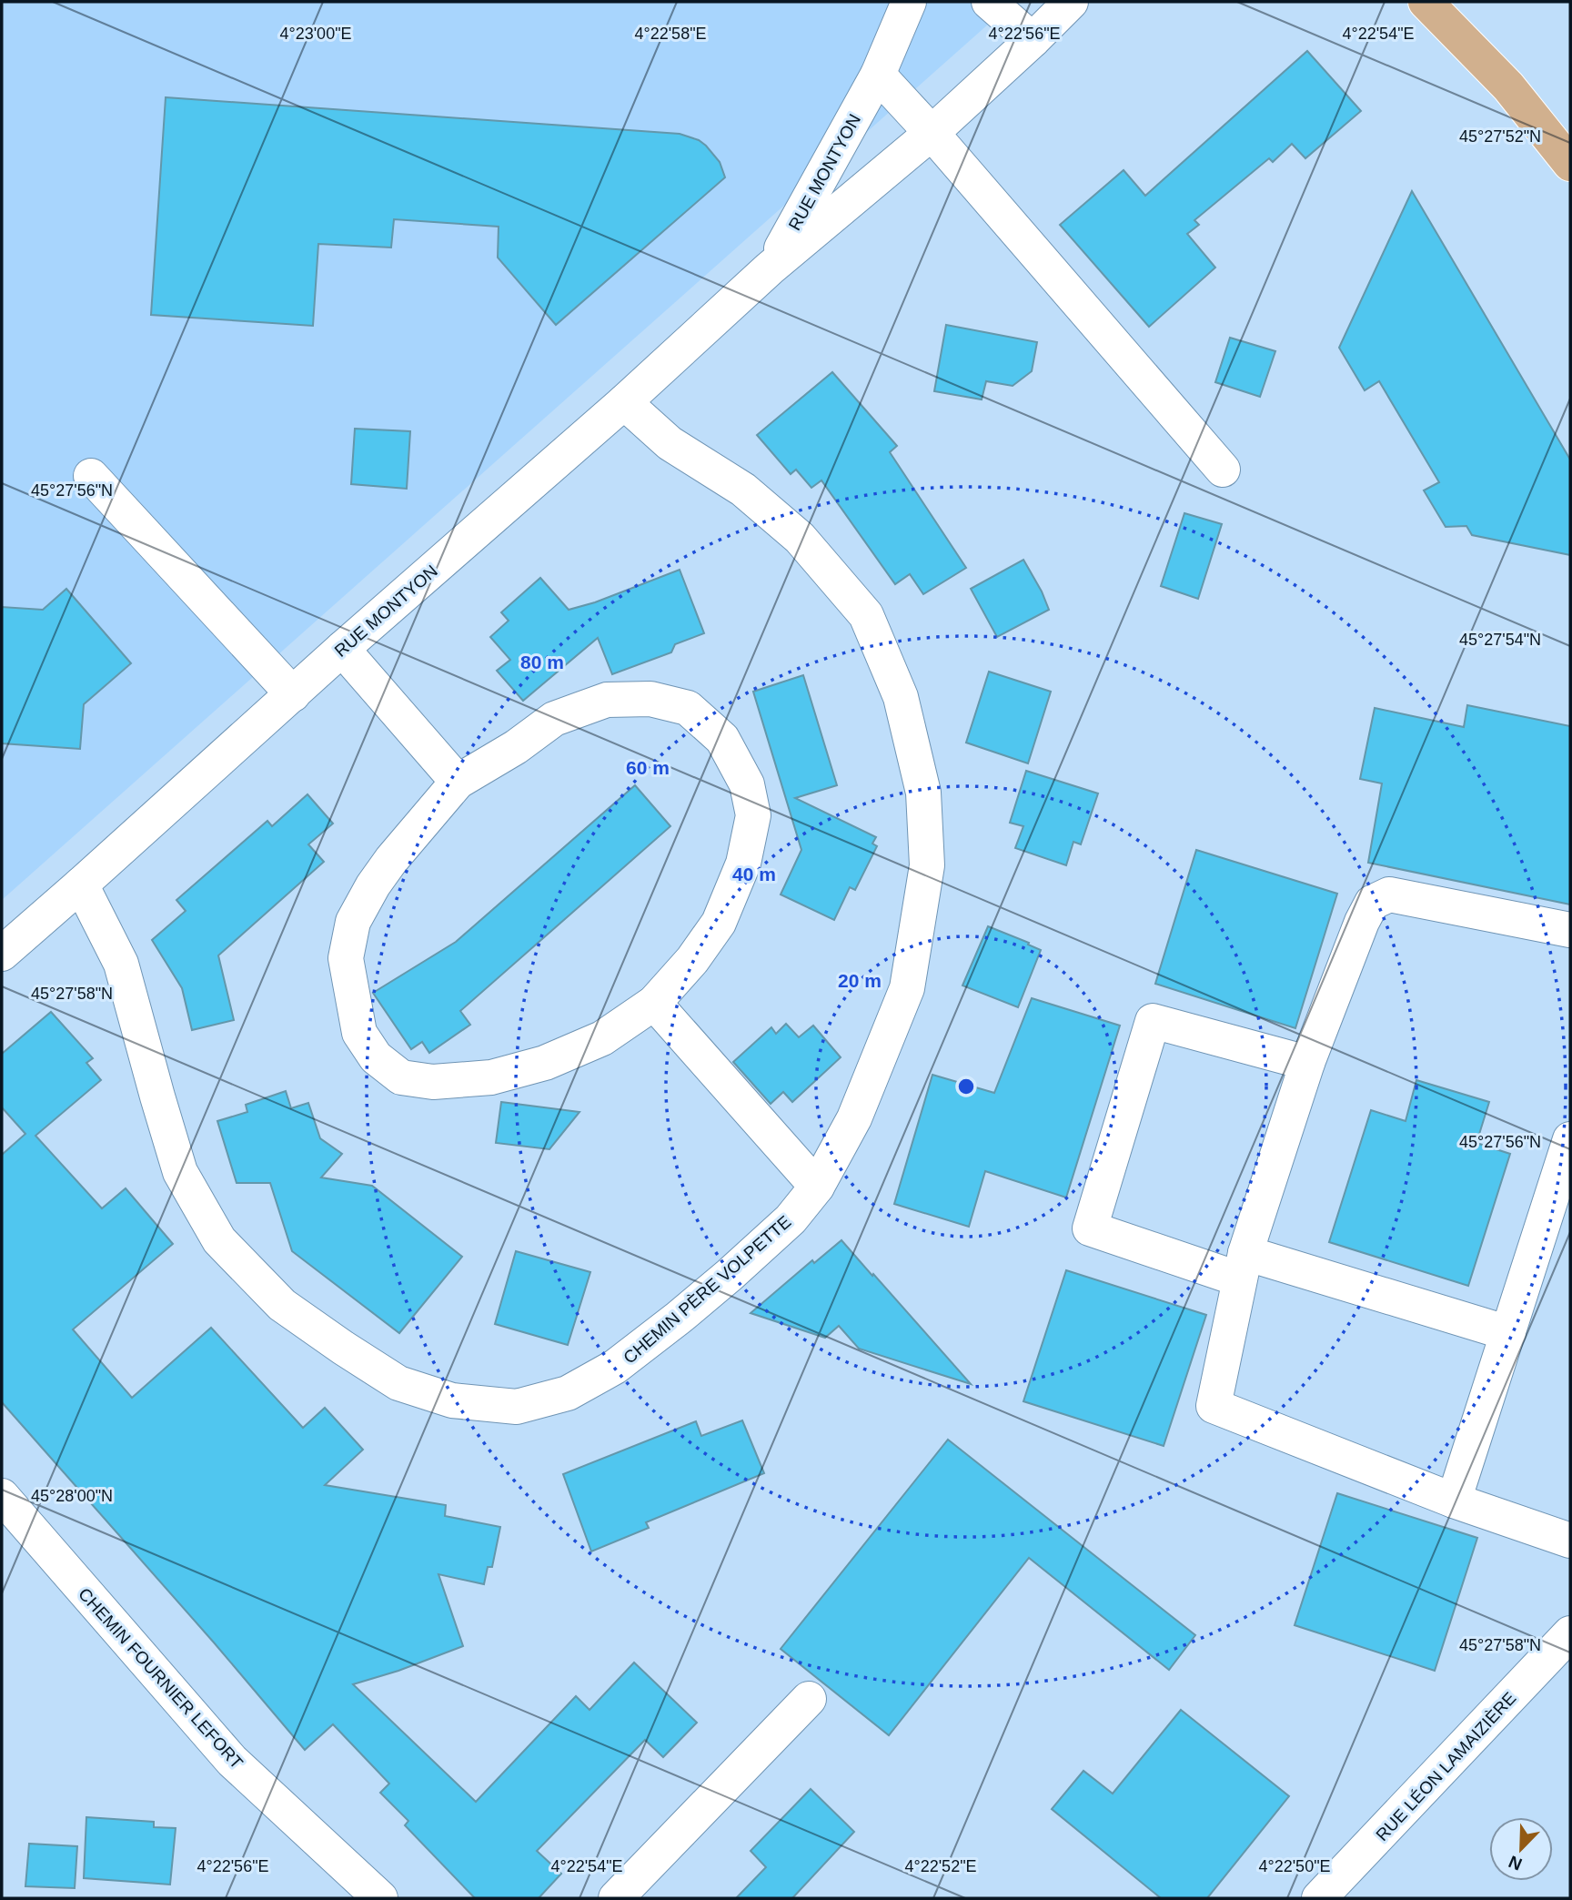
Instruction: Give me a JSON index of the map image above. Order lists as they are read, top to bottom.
{
  "streets": {
    "street": [
      "RUE MONTYON",
      "CHEMIN PÈRE VOLPETTE",
      "CHEMIN FOURNIER LEFORT",
      "RUE LÉON LAMAIZIÈRE"
    ]
  },
  "crossings": [
    ["RUE MONTYON", "CHEMIN PÈRE VOLPETTE"]
  ],
  "north": "bottom left",
  "coordinates": [
    "4°23'00\"E",
    "4°22'56\"E",
    "4°22'54\"E",
    "4°22'58\"E",
    "45°27'52\"N",
    "45°27'56\"N",
    "45°27'54\"N",
    "45°27'58\"N",
    "45°28'00\"N",
    "4°22'52\"E",
    "4°22'50\"E"
  ],
  "rings": [
    "80 m",
    "60 m",
    "40 m",
    "20 m"
  ]
}
